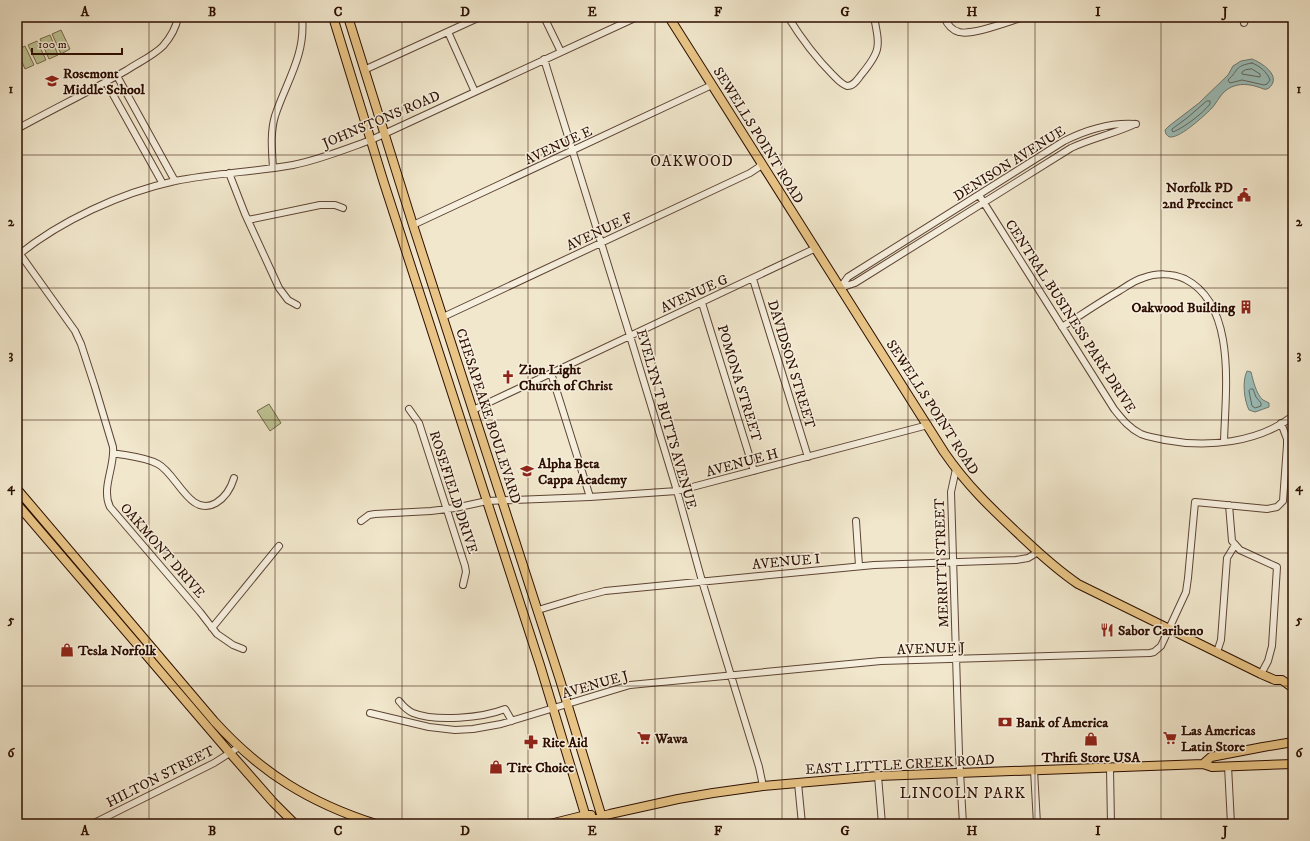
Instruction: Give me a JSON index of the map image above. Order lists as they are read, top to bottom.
{
  "streets": {
    "main road": ["SEWELLS POINT ROAD", "CHESAPEAKE BOULEVARD", "EAST LITTLE CREEK ROAD"],
    "street": [
      "JOHNSTONS ROAD",
      "AVENUE E",
      "DENISON AVENUE",
      "AVENUE F",
      "AVENUE G",
      "CENTRAL BUSINESS PARK DRIVE",
      "DAVIDSON STREET",
      "POMONA STREET",
      "EVELYN T BUTTS AVENUE",
      "AVENUE H",
      "ROSEFIELD DRIVE",
      "OAKMONT DRIVE",
      "AVENUE I",
      "MERRITT STREET",
      "AVENUE J",
      "HILTON STREET"
    ]
  },
  "crossings": [
    ["JOHNSTONS ROAD", "CHESAPEAKE BOULEVARD"],
    ["JOHNSTONS ROAD", "EVELYN T BUTTS AVENUE"],
    ["JOHNSTONS ROAD", "OAKMONT DRIVE"],
    ["SEWELLS POINT ROAD", "AVENUE E"],
    ["SEWELLS POINT ROAD", "DENISON AVENUE"],
    ["SEWELLS POINT ROAD", "AVENUE F"],
    ["SEWELLS POINT ROAD", "AVENUE G"],
    ["SEWELLS POINT ROAD", "AVENUE H"],
    ["SEWELLS POINT ROAD", "AVENUE I"],
    ["SEWELLS POINT ROAD", "MERRITT STREET"],
    ["SEWELLS POINT ROAD", "AVENUE J"],
    ["AVENUE E", "CHESAPEAKE BOULEVARD"],
    ["AVENUE E", "EVELYN T BUTTS AVENUE"],
    ["DENISON AVENUE", "CENTRAL BUSINESS PARK DRIVE"],
    ["AVENUE F", "CHESAPEAKE BOULEVARD"],
    ["AVENUE F", "EVELYN T BUTTS AVENUE"],
    ["AVENUE G", "DAVIDSON STREET"],
    ["AVENUE G", "POMONA STREET"],
    ["AVENUE G", "CHESAPEAKE BOULEVARD"],
    ["AVENUE G", "EVELYN T BUTTS AVENUE"],
    ["DAVIDSON STREET", "AVENUE H"],
    ["POMONA STREET", "AVENUE H"],
    ["CHESAPEAKE BOULEVARD", "AVENUE H"],
    ["CHESAPEAKE BOULEVARD", "AVENUE I"],
    ["CHESAPEAKE BOULEVARD", "AVENUE J"],
    ["CHESAPEAKE BOULEVARD", "EAST LITTLE CREEK ROAD"],
    ["EVELYN T BUTTS AVENUE", "AVENUE H"],
    ["EVELYN T BUTTS AVENUE", "AVENUE I"],
    ["EVELYN T BUTTS AVENUE", "AVENUE J"],
    ["EVELYN T BUTTS AVENUE", "EAST LITTLE CREEK ROAD"],
    ["AVENUE H", "ROSEFIELD DRIVE"],
    ["AVENUE I", "MERRITT STREET"],
    ["MERRITT STREET", "AVENUE J"],
    ["MERRITT STREET", "EAST LITTLE CREEK ROAD"]
  ],
  "districts": ["OAKWOOD", "LINCOLN PARK"],
  "places": {
    "school or university": ["Rosemont Middle School", "Alpha Beta Cappa Academy"],
    "public building": ["Norfolk PD 2nd Precinct"],
    "building": ["Oakwood Building"],
    "church": ["Zion Light Church of Christ"],
    "restaurant": ["Sabor Caribeno"],
    "shop": ["Tesla Norfolk", "Thrift Store USA", "Tire Choice"],
    "bank": ["Bank of America"],
    "supermarket": ["Wawa", "Las Americas Latin Store"],
    "pharmacy": ["Rite Aid"]
  },
  "scale_bar": "100 m",
  "grid": {
    "columns": [
      "A",
      "B",
      "C",
      "D",
      "E",
      "F",
      "G",
      "H",
      "I",
      "J"
    ],
    "rows": [
      "1",
      "2",
      "3",
      "4",
      "5",
      "6"
    ]
  }
}
